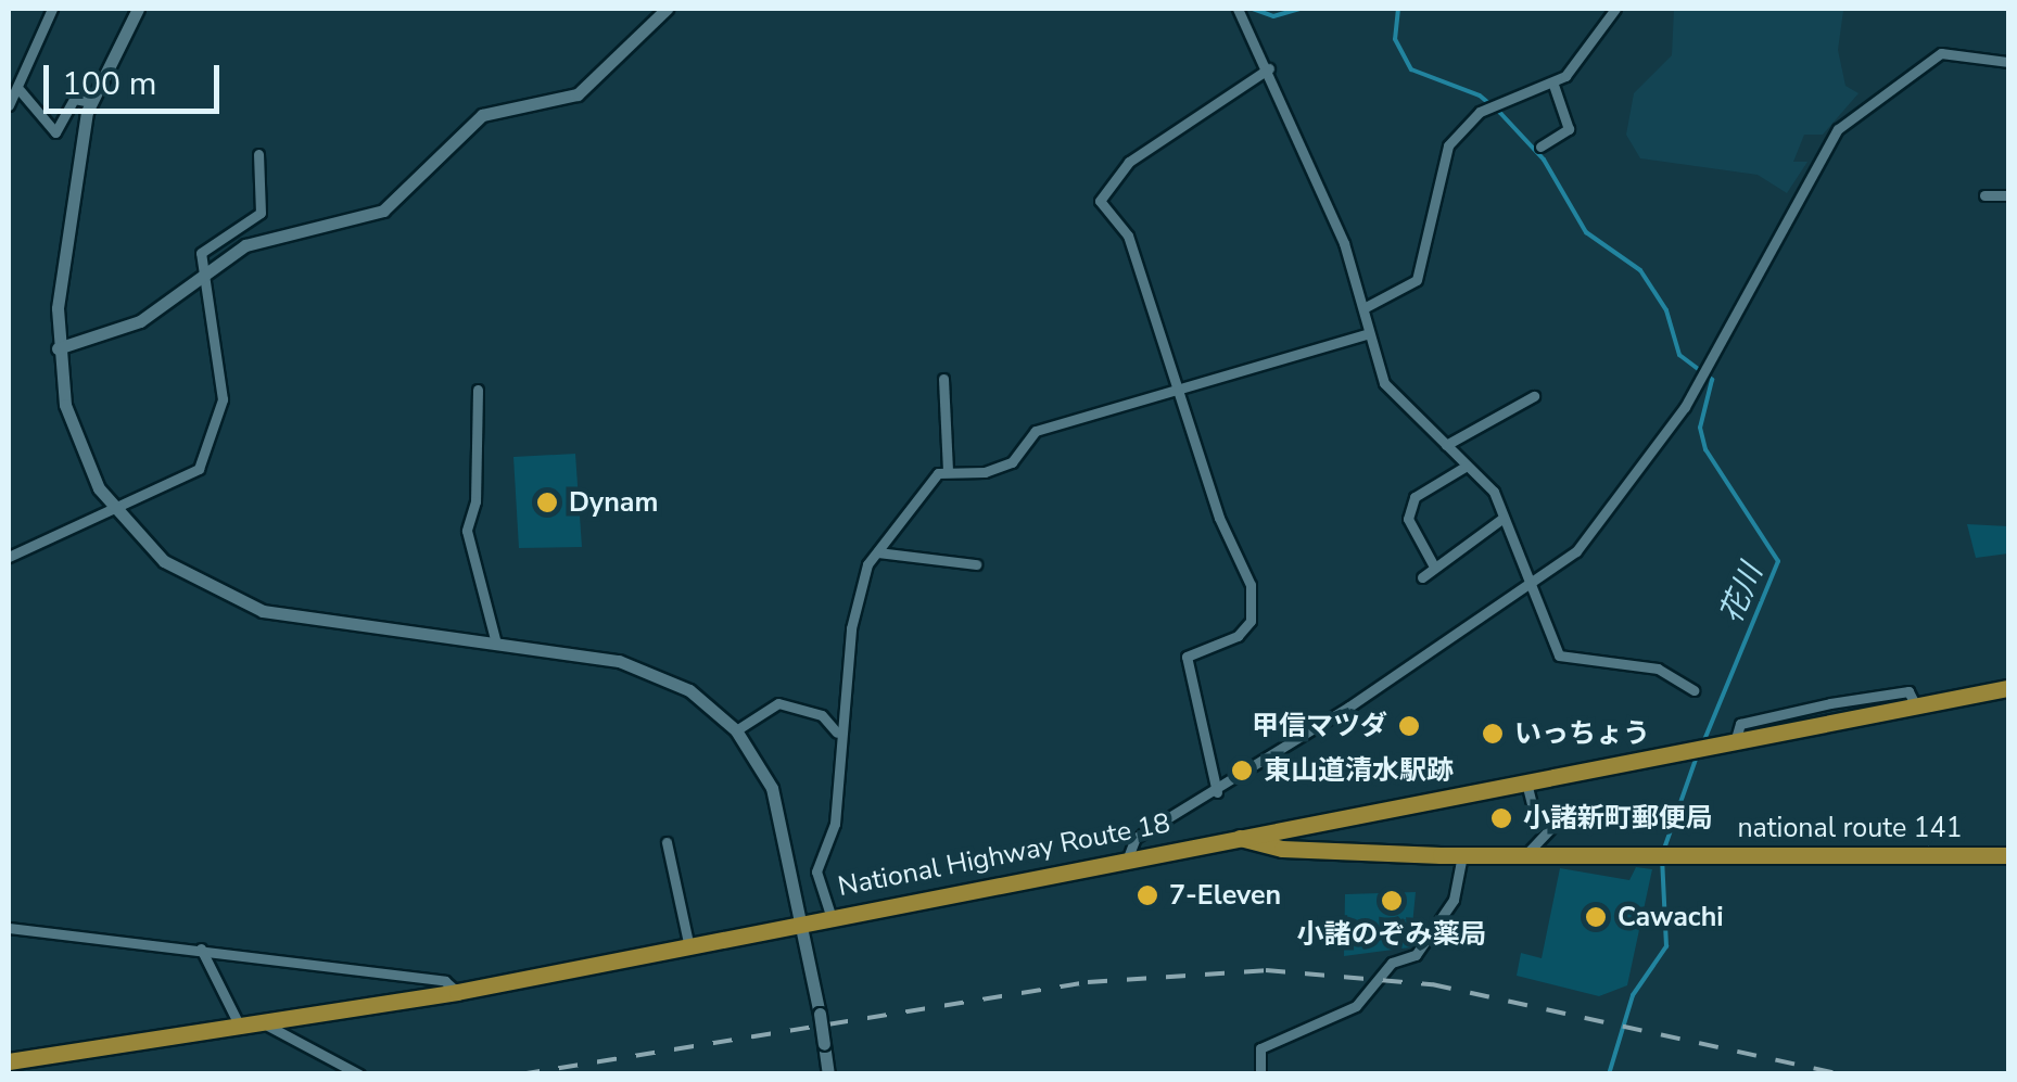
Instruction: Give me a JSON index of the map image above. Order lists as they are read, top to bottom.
{
  "streets": {
    "highway": ["national route 141", "National Highway Route 18"]
  },
  "crossings": [
    ["national route 141", "National Highway Route 18"]
  ],
  "water": ["花川"],
  "places": [
    "Dynam",
    "甲信マツダ",
    "いっちょう",
    "東山道清水駅跡",
    "小諸新町郵便局",
    "7-Eleven",
    "小諸のぞみ薬局",
    "Cawachi"
  ],
  "scale_bar": "100 m"
}
